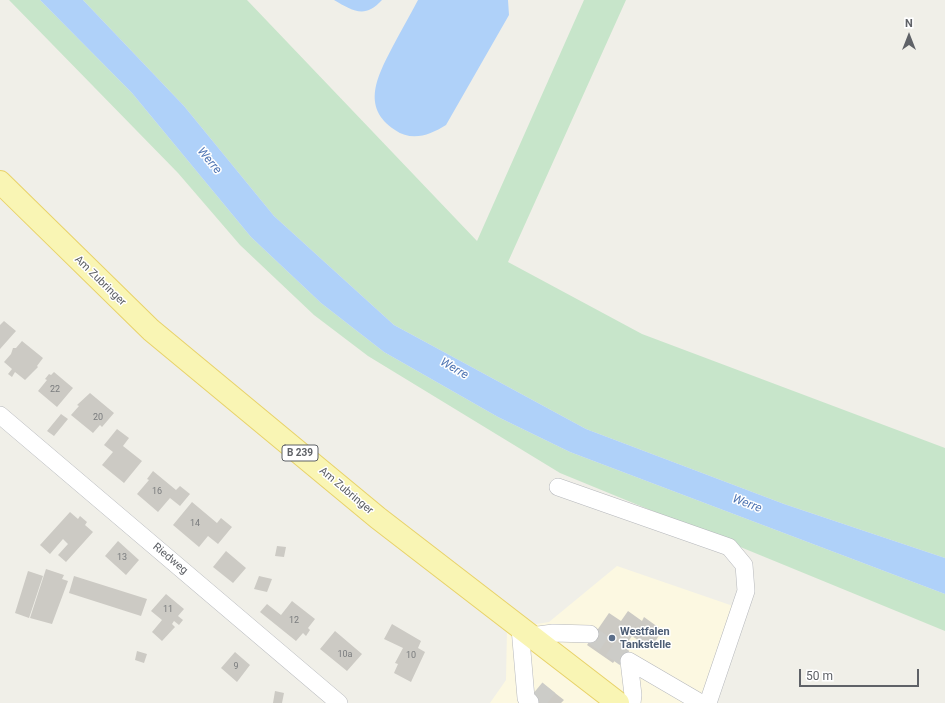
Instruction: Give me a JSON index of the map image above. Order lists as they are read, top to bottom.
{
  "streets": {
    "main road": ["Am Zubringer", "B 239"],
    "street": ["Riedweg"]
  },
  "water": ["Werre"],
  "places": ["Westfalen Tankstelle"],
  "house_numbers": [
    "22",
    "20",
    "16",
    "14",
    "13",
    "11",
    "12",
    "10a",
    "10",
    "9"
  ],
  "scale_bar": "50 m",
  "north": "top"
}
